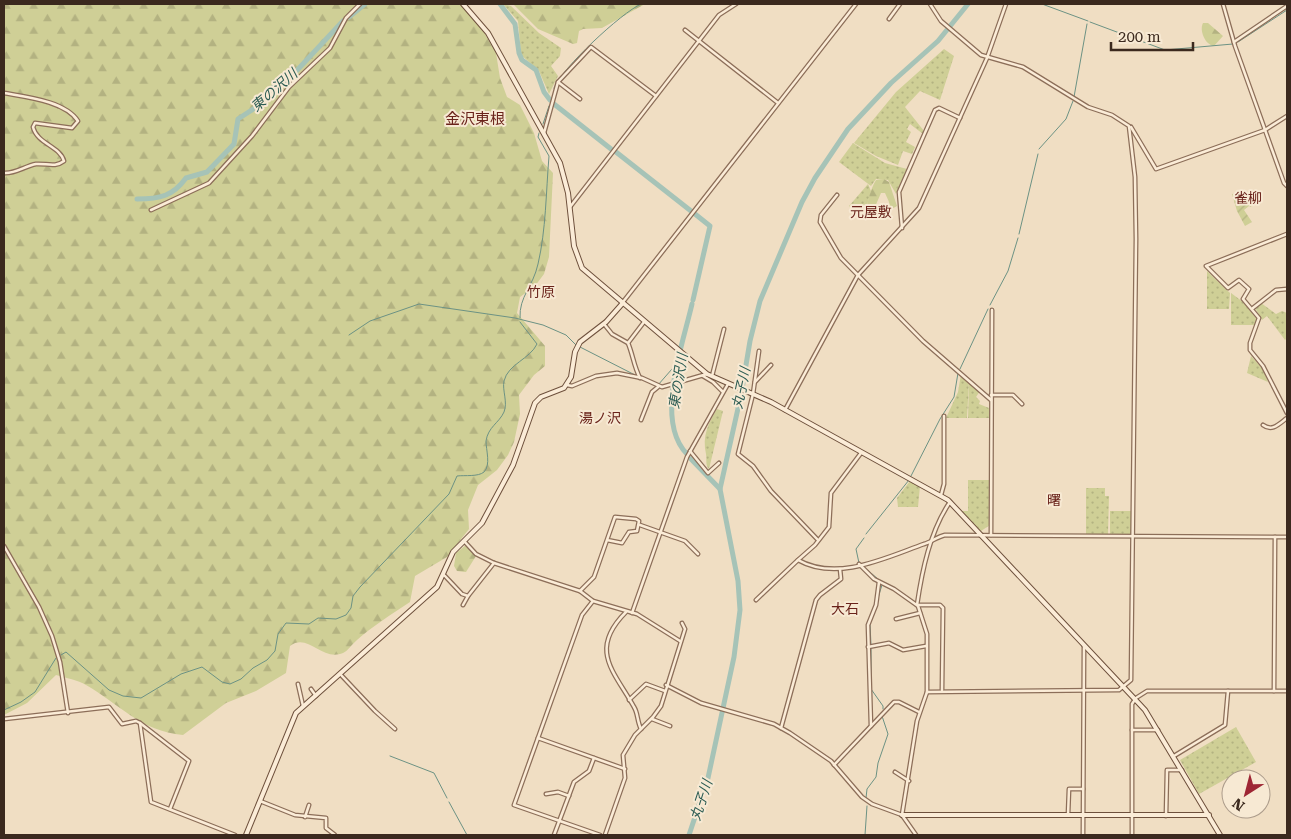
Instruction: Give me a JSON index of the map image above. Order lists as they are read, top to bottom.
{
  "districts": [
    "金沢東根",
    "雀柳",
    "元屋敷",
    "竹原",
    "湯ノ沢",
    "曙",
    "大石"
  ],
  "water": ["東の沢川", "丸子川"],
  "scale_bar": "200 m",
  "north": "bottom left"
}
